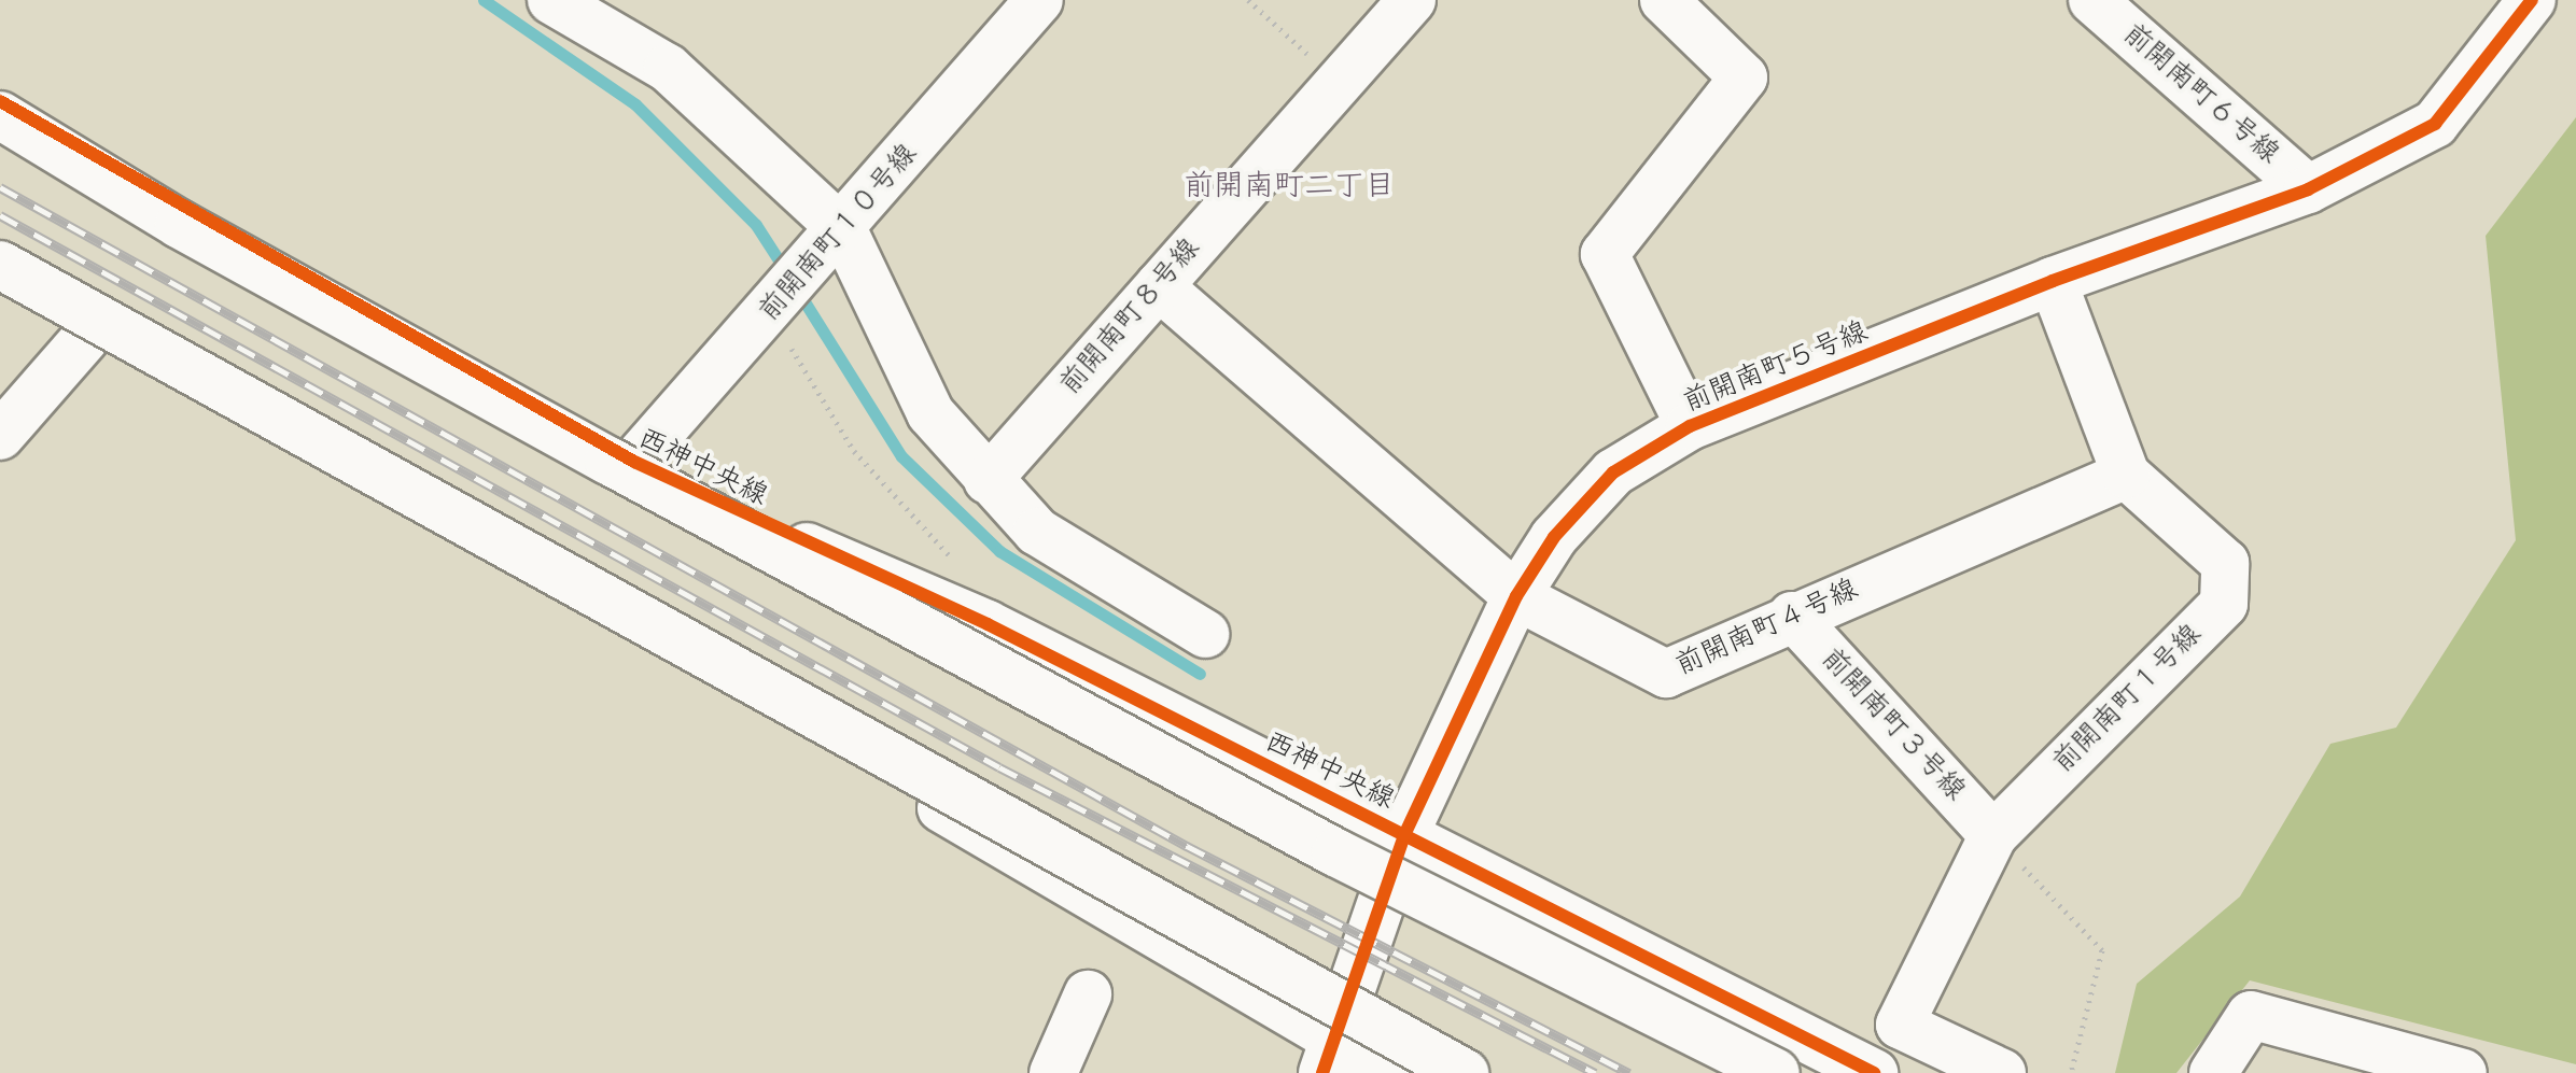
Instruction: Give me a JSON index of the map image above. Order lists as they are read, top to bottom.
{
  "streets": {
    "street": [
      "前開南町６号線",
      "前開南町１０号線",
      "前開南町８号線",
      "前開南町５号線",
      "西神中央線",
      "前開南町４号線",
      "前開南町１号線",
      "前開南町３号線"
    ]
  },
  "crossings": [
    ["前開南町６号線", "前開南町５号線"],
    ["前開南町１０号線", "西神中央線"],
    ["前開南町８号線", "前開南町４号線"],
    ["前開南町５号線", "西神中央線"],
    ["前開南町５号線", "前開南町４号線"],
    ["前開南町５号線", "前開南町１号線"],
    ["前開南町４号線", "前開南町１号線"],
    ["前開南町４号線", "前開南町３号線"],
    ["前開南町１号線", "前開南町３号線"]
  ],
  "districts": ["前開南町二丁目"]
}
